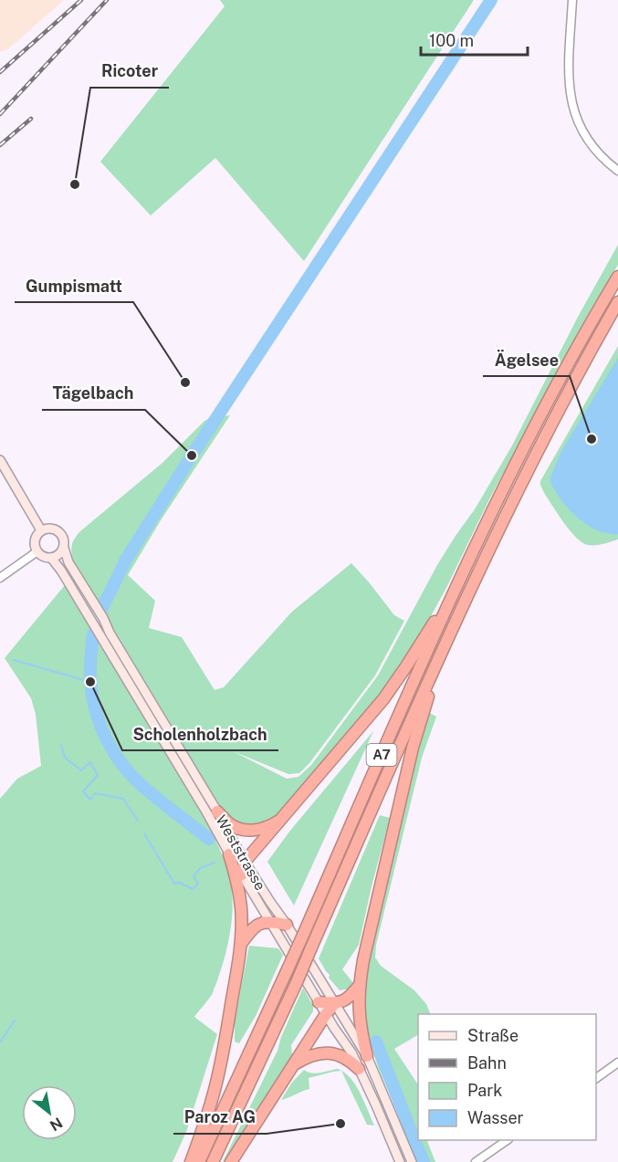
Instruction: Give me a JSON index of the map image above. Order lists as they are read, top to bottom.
{
  "streets": {
    "highway": ["A7"],
    "main road": ["Weststrasse"]
  },
  "crossings": [
    ["A7", "Weststrasse"]
  ],
  "places": [
    "Ricoter",
    "Gumpismatt",
    "Ägelsee",
    "Tägelbach",
    "Scholenholzbach",
    "Paroz AG"
  ],
  "legend": [
    "Straße",
    "Bahn",
    "Park",
    "Wasser"
  ],
  "scale_bar": "100 m",
  "north": "bottom right"
}
